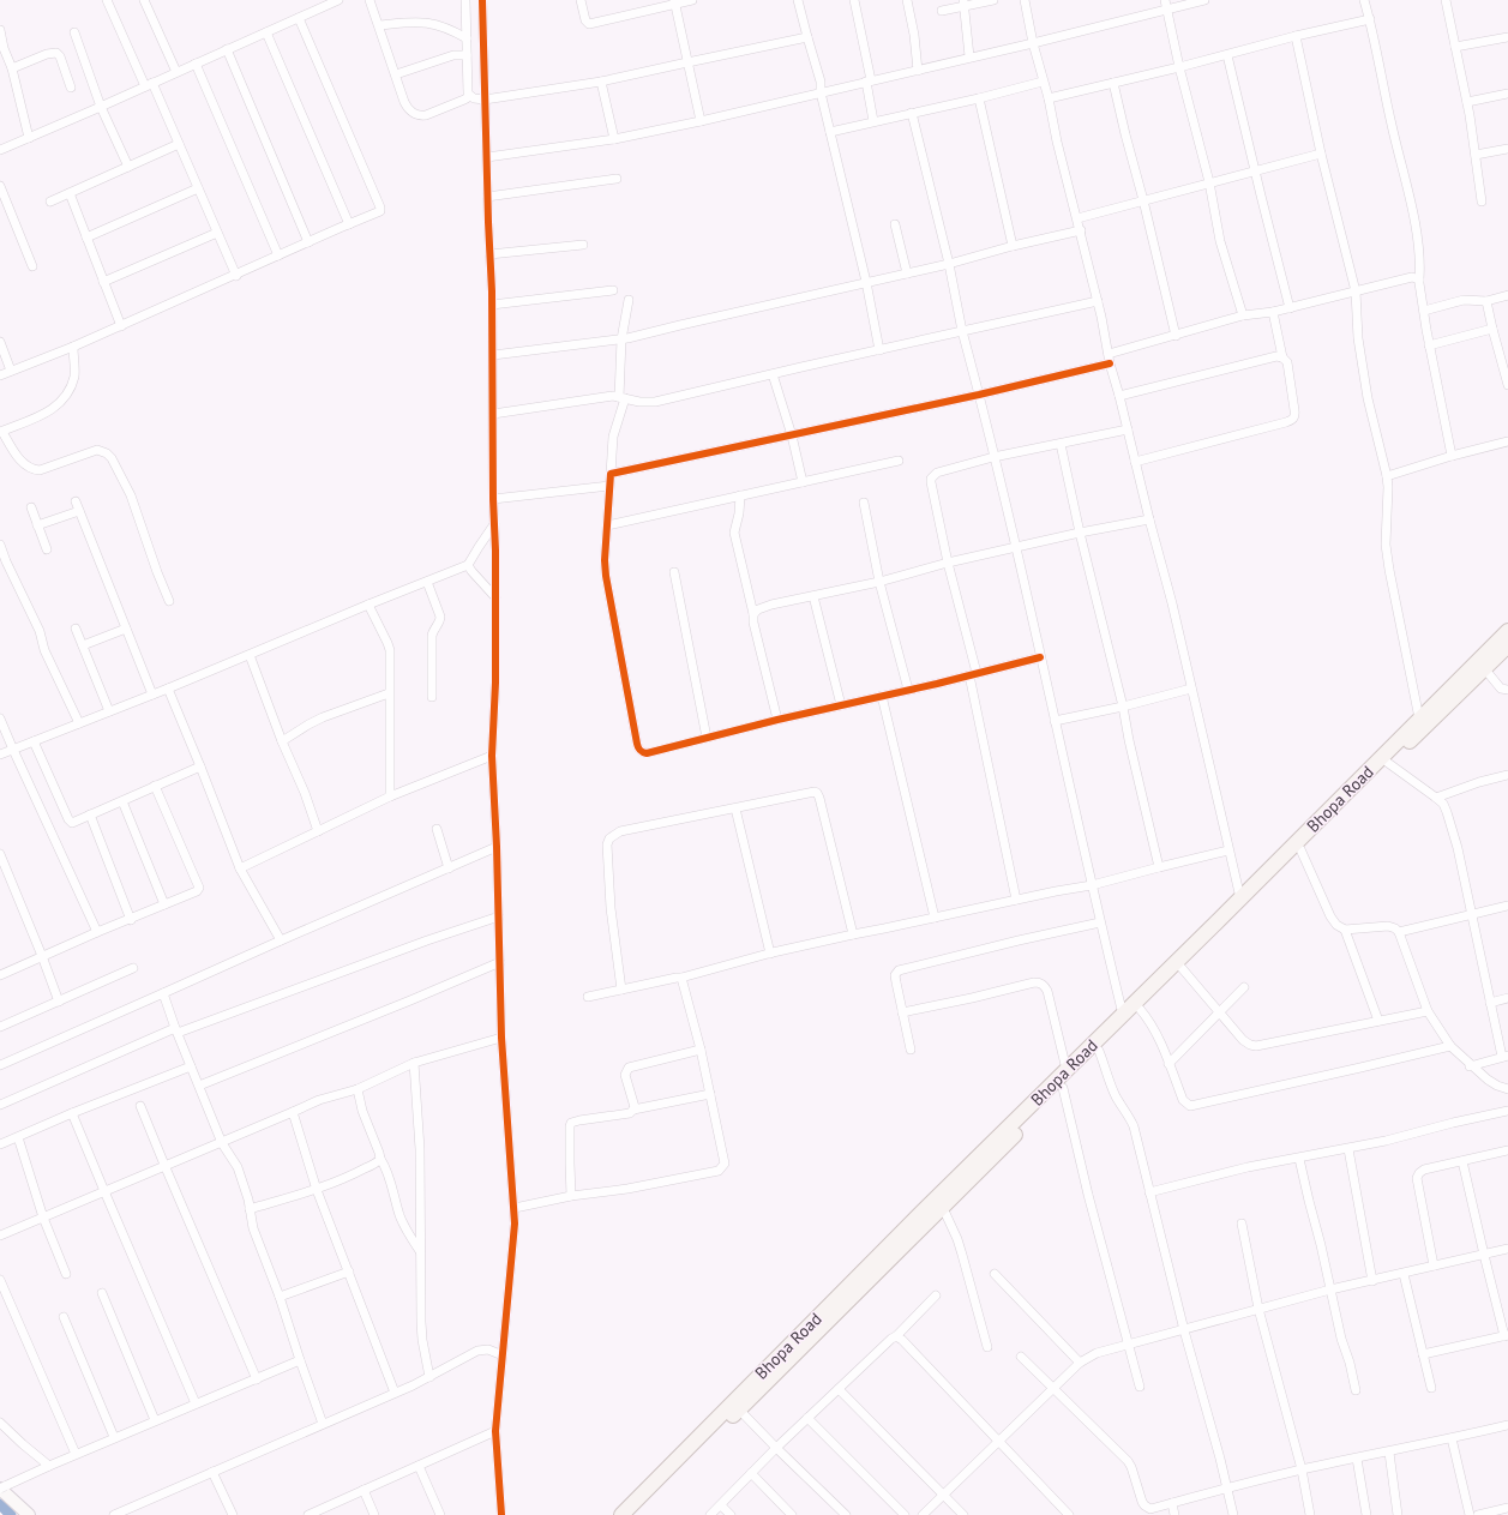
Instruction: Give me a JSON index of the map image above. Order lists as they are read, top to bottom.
{
  "streets": {
    "main road": ["Bhopa Road"]
  }
}
